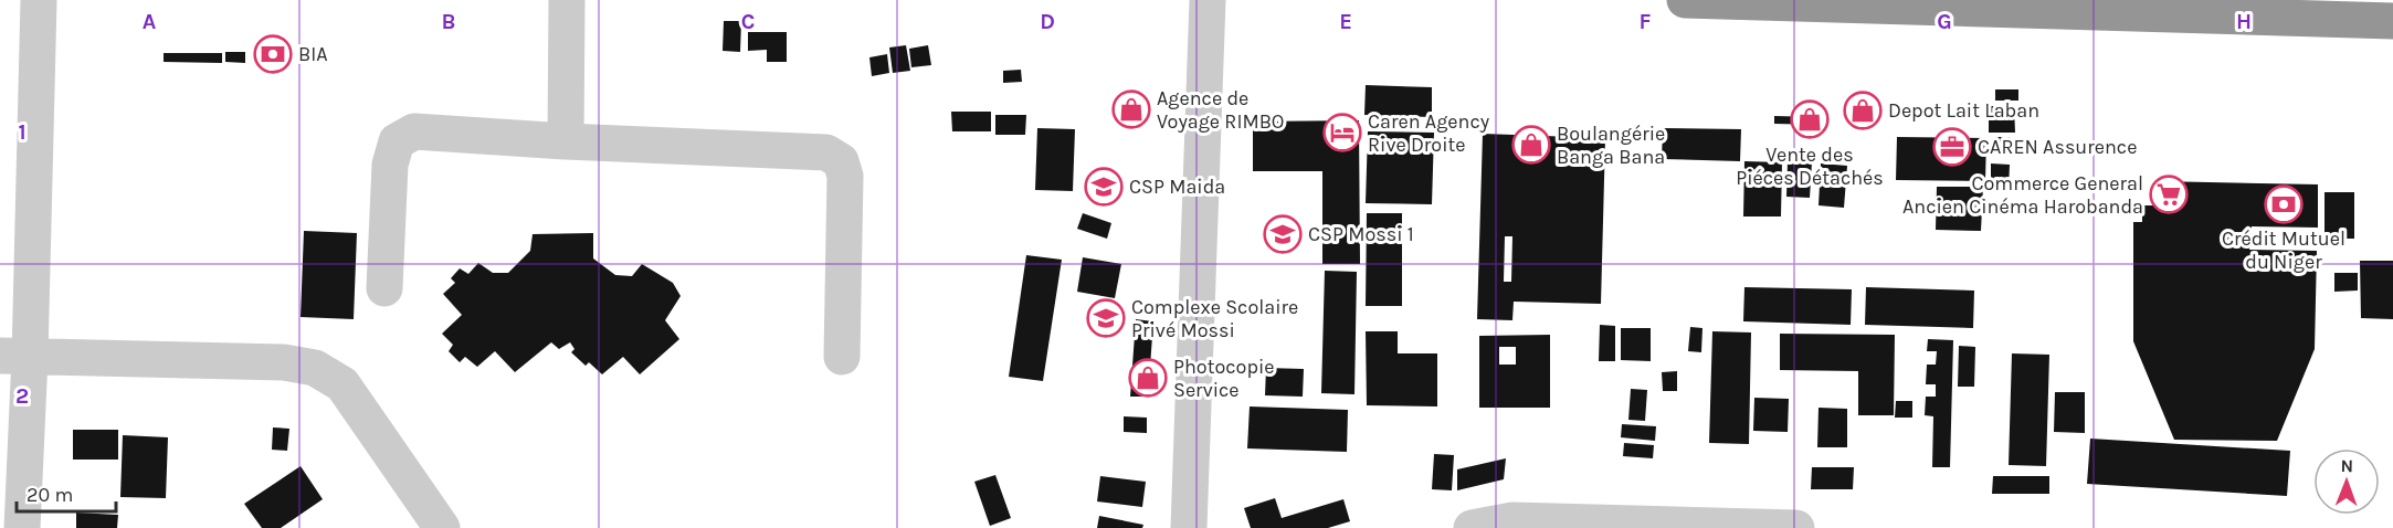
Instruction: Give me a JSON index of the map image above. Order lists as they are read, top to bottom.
{
  "places": {
    "bank": ["BIA", "Crédit Mutuel du Niger"],
    "shop": [
      "Agence de Voyage RIMBO",
      "Depot Lait Laban",
      "Vente des Piéces Détachés",
      "Boulangérie Banga Bana",
      "Photocopie Service"
    ],
    "hotel": ["Caren Agency Rive Droite"],
    "office": ["CAREN Assurence"],
    "school or university": ["CSP Maida", "CSP Mossi 1", "Complexe Scolaire Privé Mossi"],
    "supermarket": ["Commerce General Ancien Cinéma Harobanda"]
  },
  "scale_bar": "20 m",
  "north": "top",
  "grid": {
    "columns": [
      "A",
      "B",
      "C",
      "D",
      "E",
      "F",
      "G",
      "H"
    ],
    "rows": ["1", "2"]
  }
}
